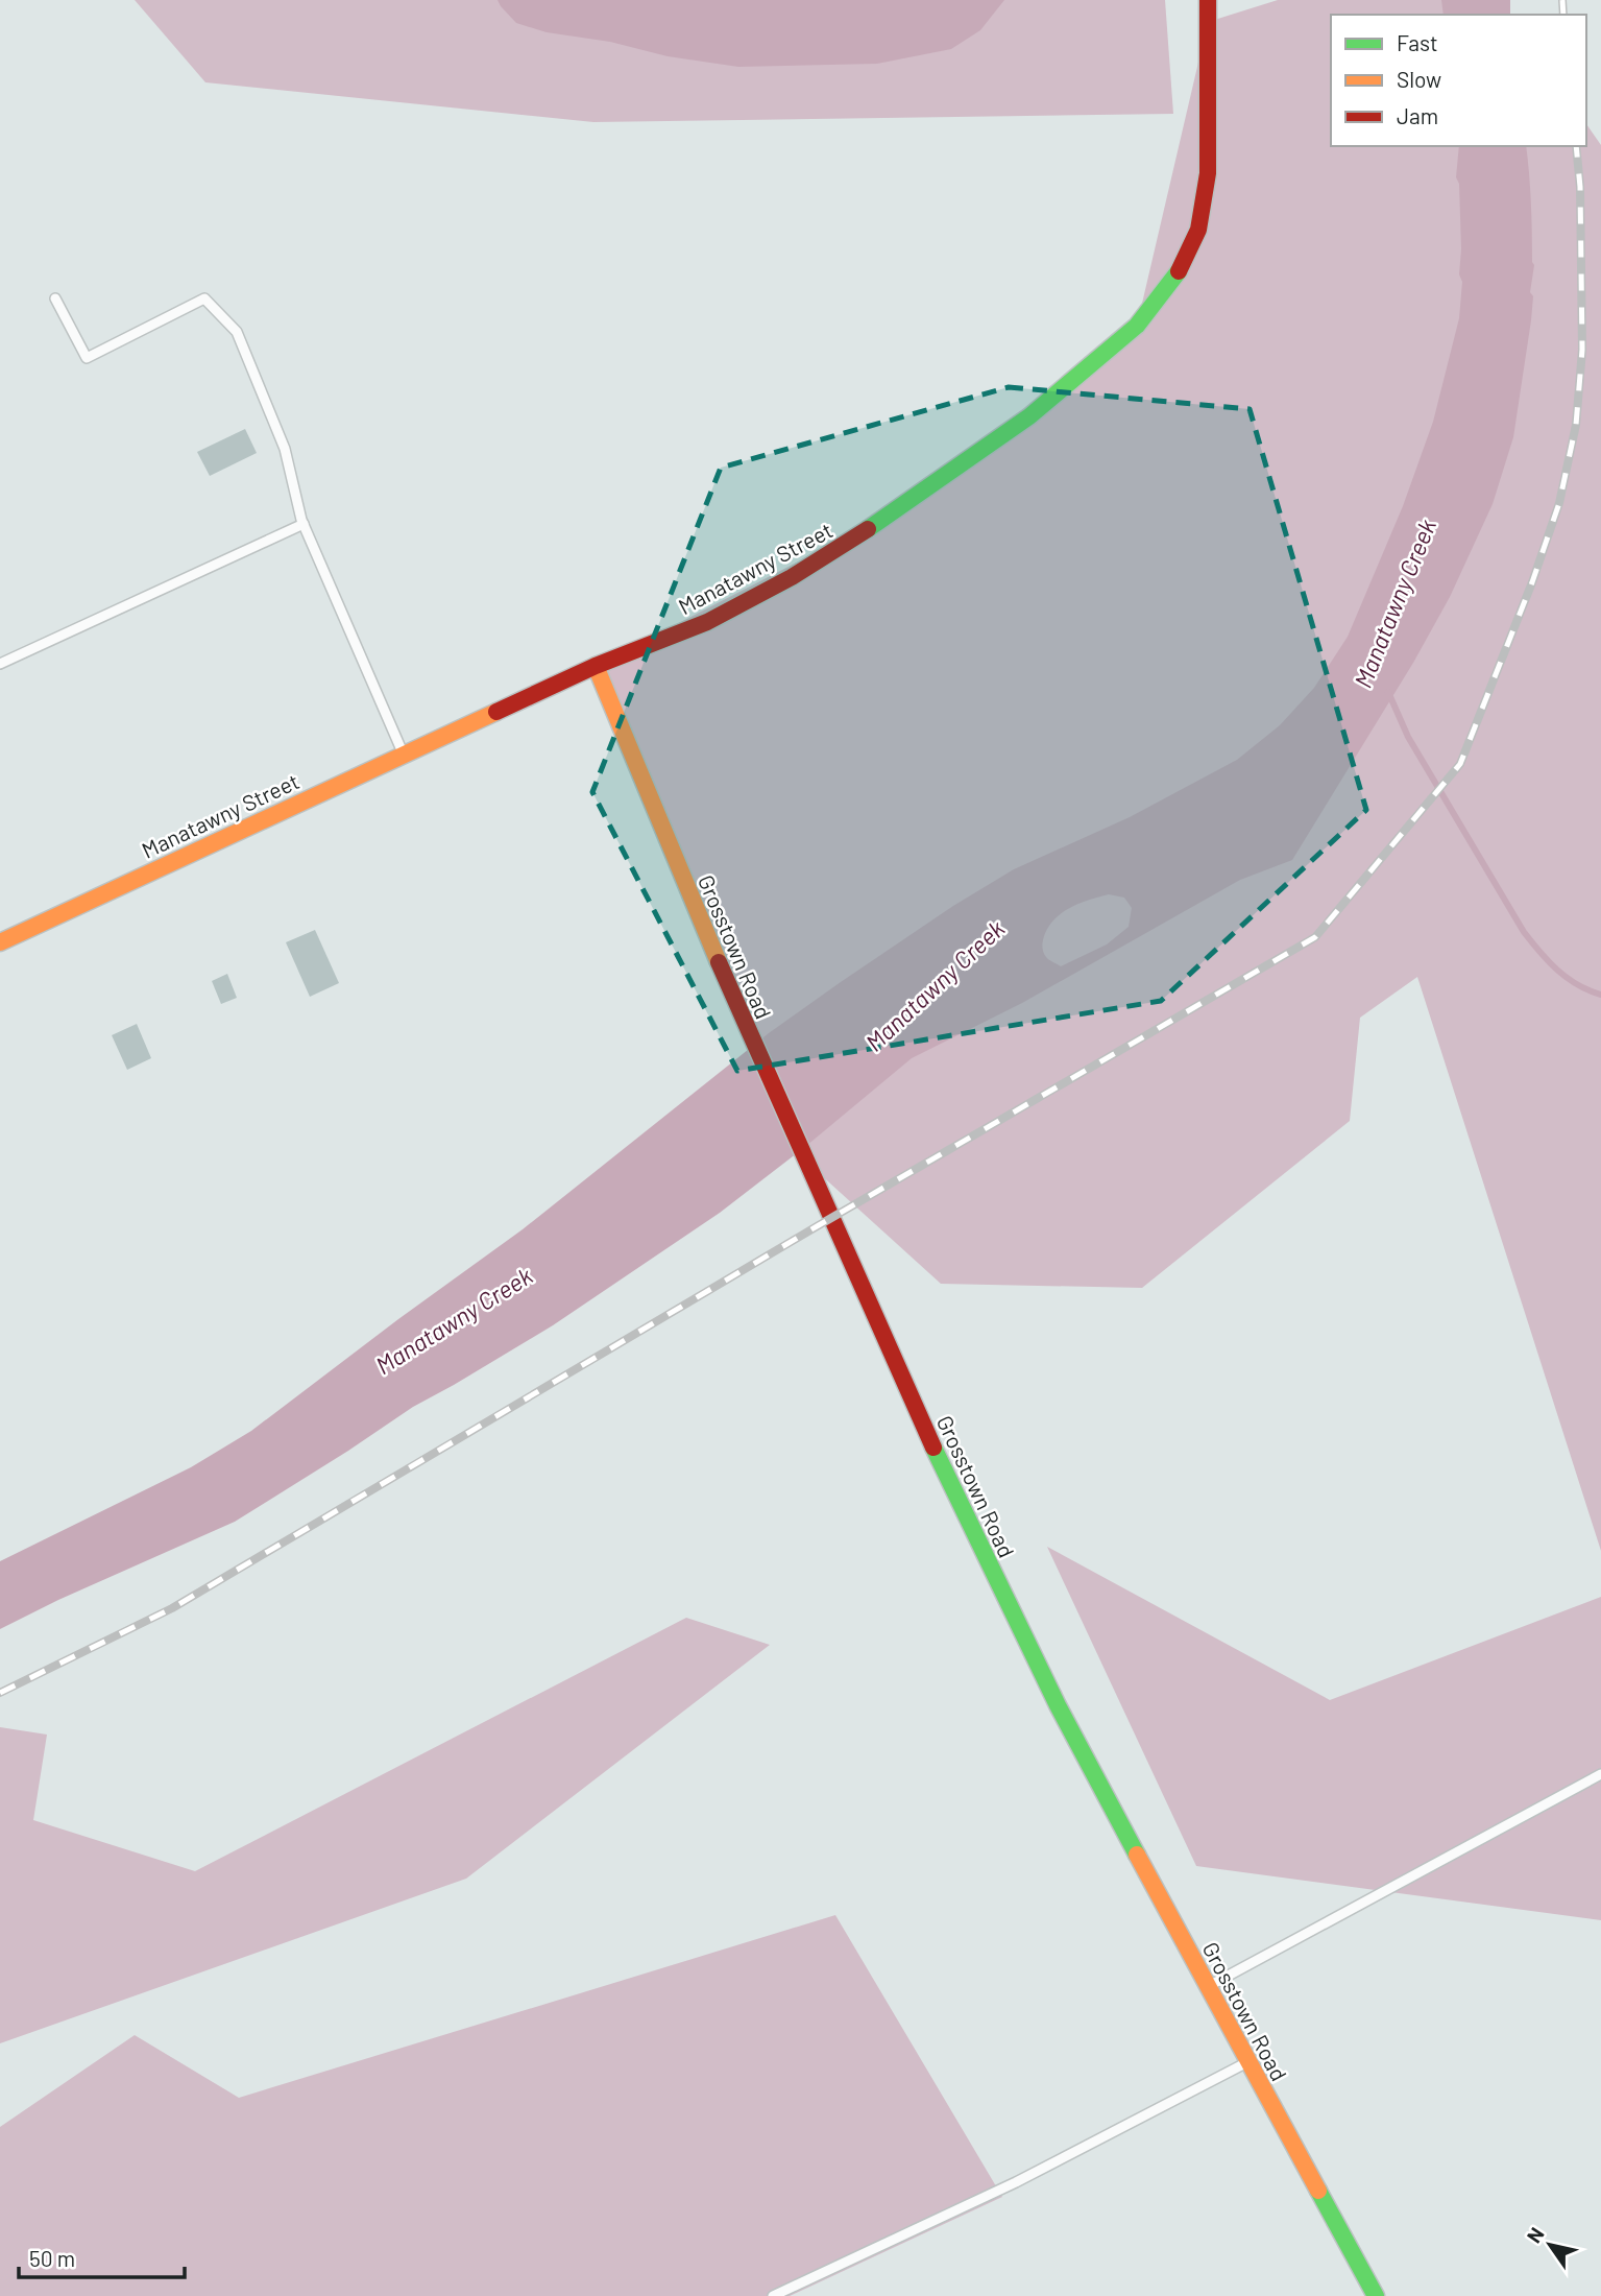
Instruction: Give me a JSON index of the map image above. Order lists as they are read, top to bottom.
{
  "streets": {
    "street": ["Manatawny Street", "Grosstown Road"]
  },
  "crossings": [
    ["Manatawny Street", "Grosstown Road"]
  ],
  "water": ["Manatawny Creek"],
  "legend": ["Fast", "Slow", "Jam"],
  "scale_bar": "50 m",
  "north": "top left"
}
